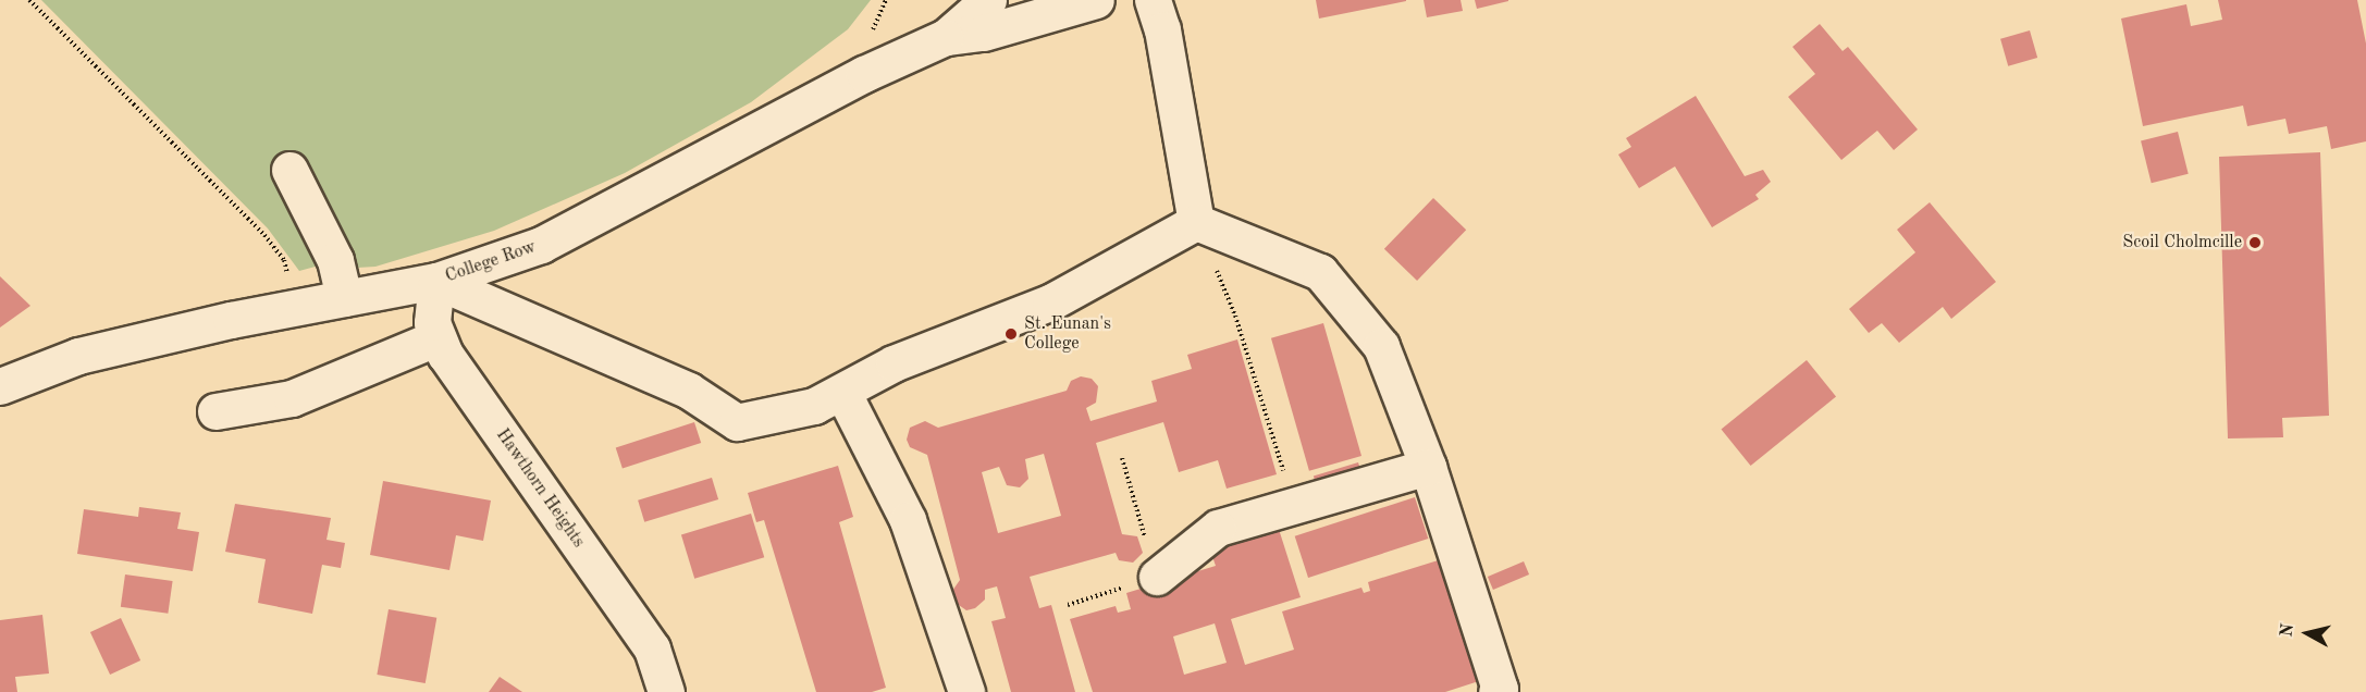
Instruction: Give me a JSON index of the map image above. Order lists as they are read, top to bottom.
{
  "streets": {
    "street": ["College Row", "Hawthorn Heights"]
  },
  "places": ["Scoil Cholmcille", "St. Eunan's College"],
  "north": "left"
}
